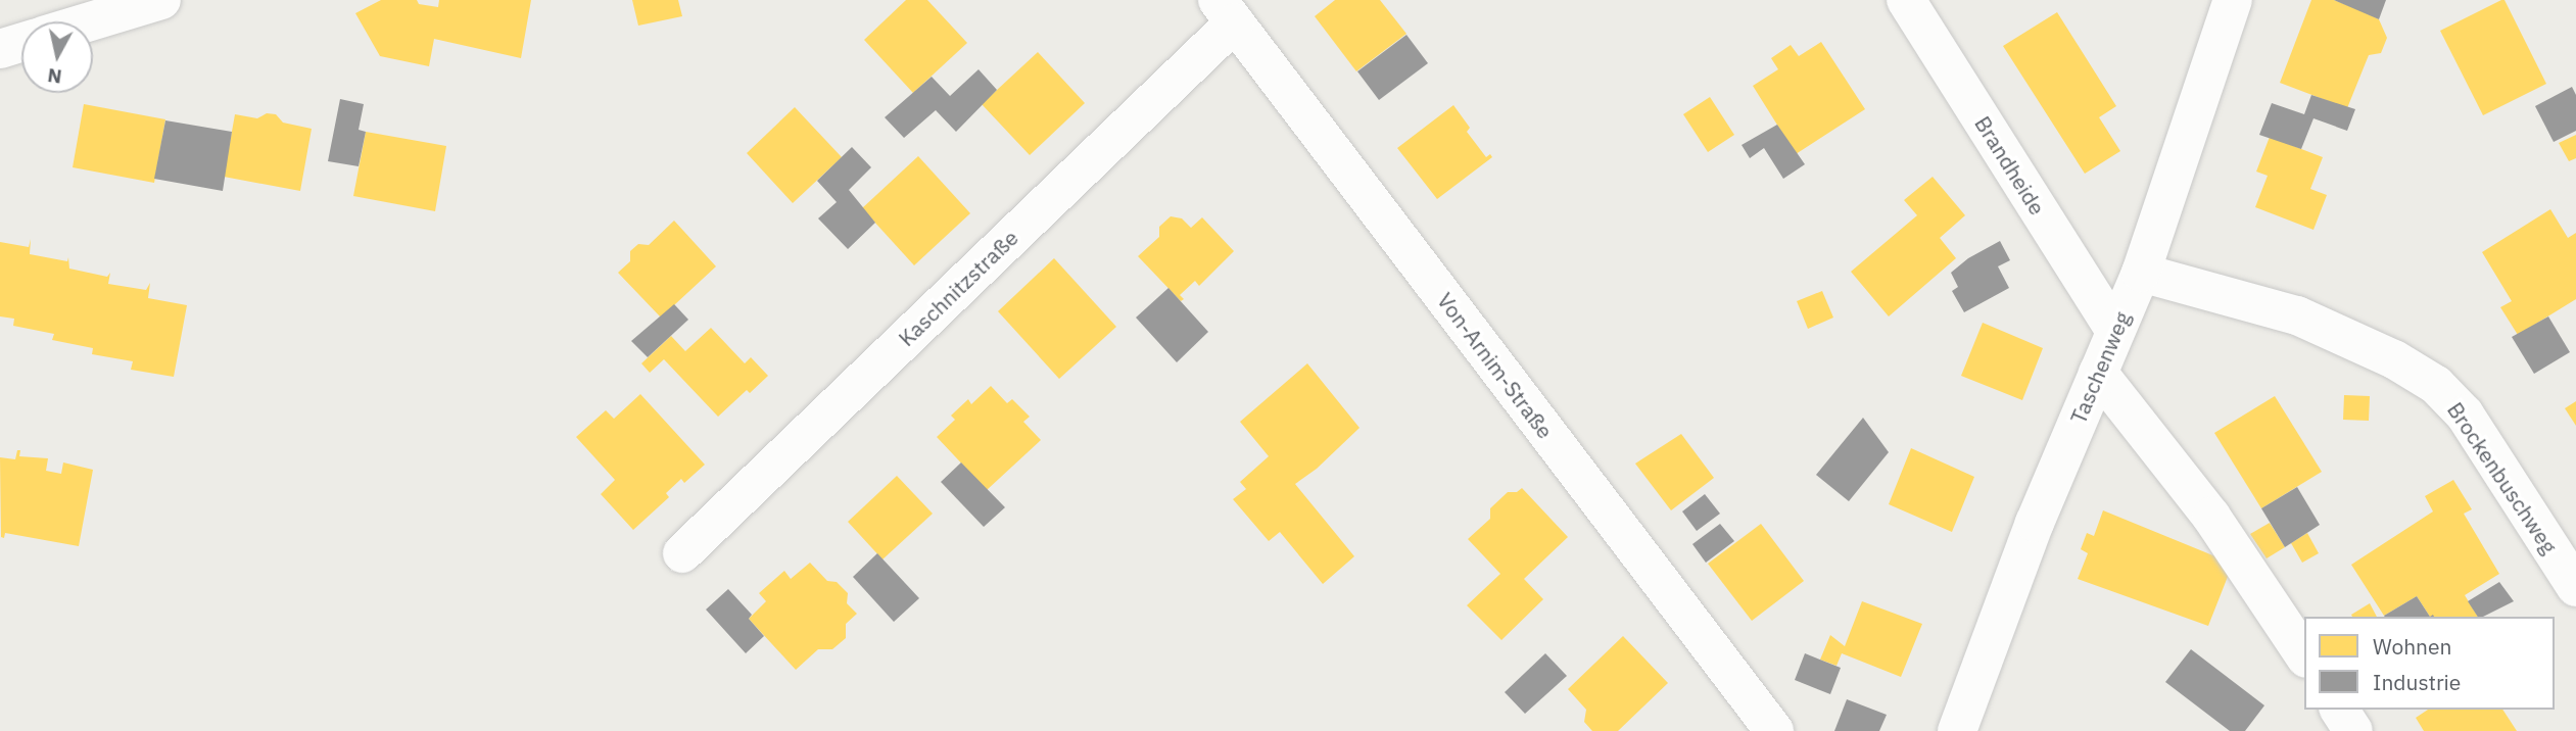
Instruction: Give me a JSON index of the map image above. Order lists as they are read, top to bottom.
{
  "streets": {
    "street": [
      "Brandheide",
      "Kaschnitzstraße",
      "Von-Arnim-Straße",
      "Taschenweg",
      "Brockenbuschweg"
    ]
  },
  "crossings": [
    ["Brandheide", "Taschenweg"],
    ["Kaschnitzstraße", "Von-Arnim-Straße"],
    ["Taschenweg", "Brockenbuschweg"]
  ],
  "legend": ["Wohnen", "Industrie"],
  "north": "bottom"
}
